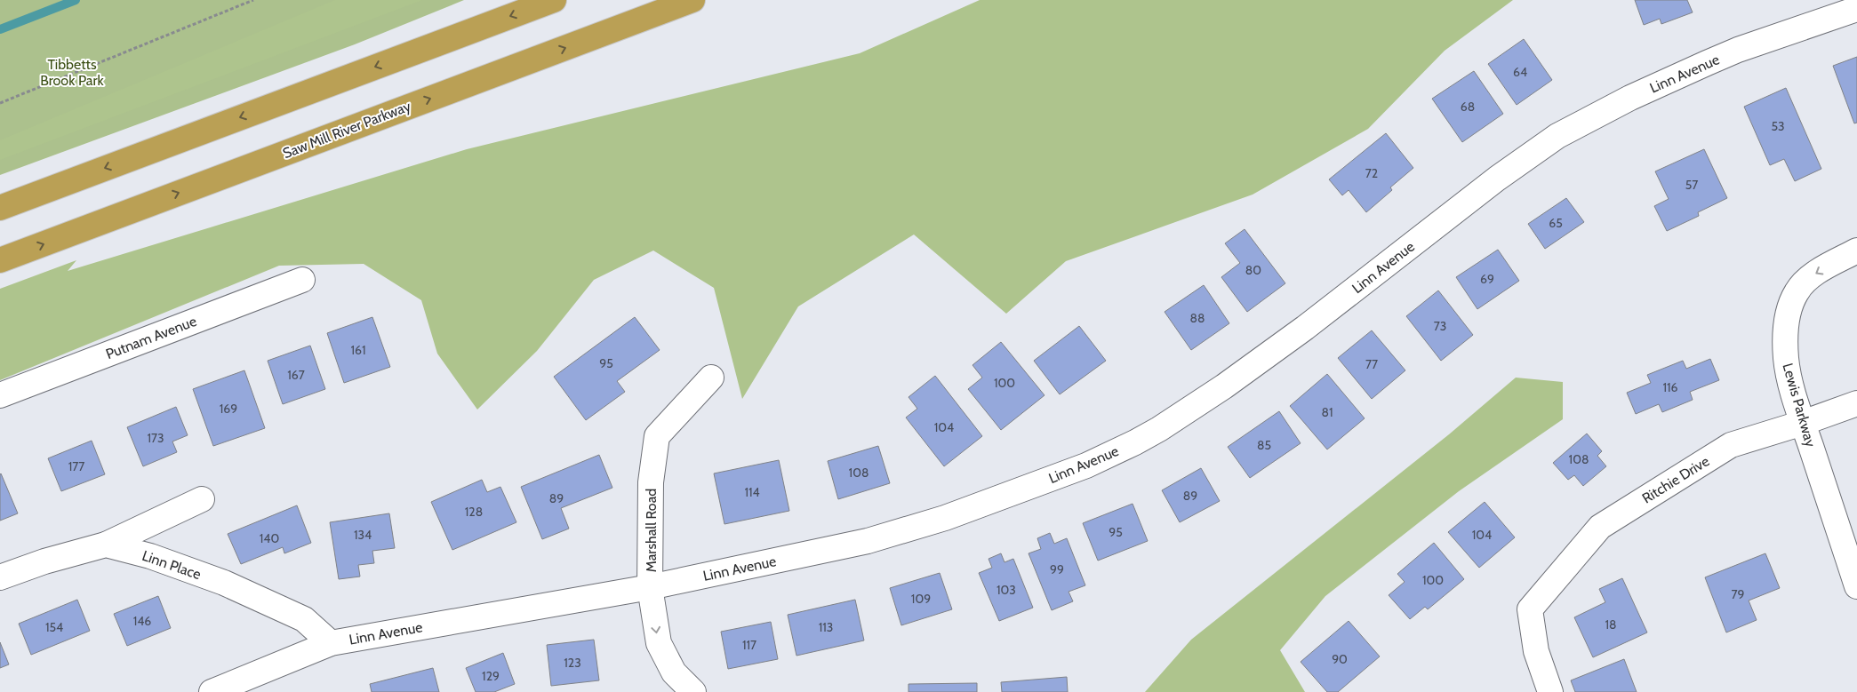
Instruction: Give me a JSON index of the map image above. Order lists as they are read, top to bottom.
{
  "streets": {
    "highway": ["Saw Mill River Parkway"],
    "street": [
      "Linn Avenue",
      "Putnam Avenue",
      "Lewis Parkway",
      "Ritchie Drive",
      "Marshall Road",
      "Linn Place"
    ]
  },
  "crossings": [
    ["Linn Avenue", "Marshall Road"],
    ["Linn Avenue", "Linn Place"],
    ["Lewis Parkway", "Ritchie Drive"]
  ],
  "one_way": ["Lewis Parkway"],
  "parks": ["Tibbetts Brook Park"],
  "house_numbers": [
    "64",
    "68",
    "53",
    "72",
    "57",
    "65",
    "80",
    "69",
    "88",
    "73",
    "161",
    "95",
    "77",
    "167",
    "100",
    "116",
    "169",
    "81",
    "104",
    "173",
    "85",
    "108",
    "177",
    "108",
    "114",
    "89",
    "89",
    "128",
    "95",
    "134",
    "104",
    "140",
    "99",
    "100",
    "103",
    "79",
    "109",
    "146",
    "18",
    "154",
    "113",
    "117",
    "90",
    "123",
    "129"
  ]
}
